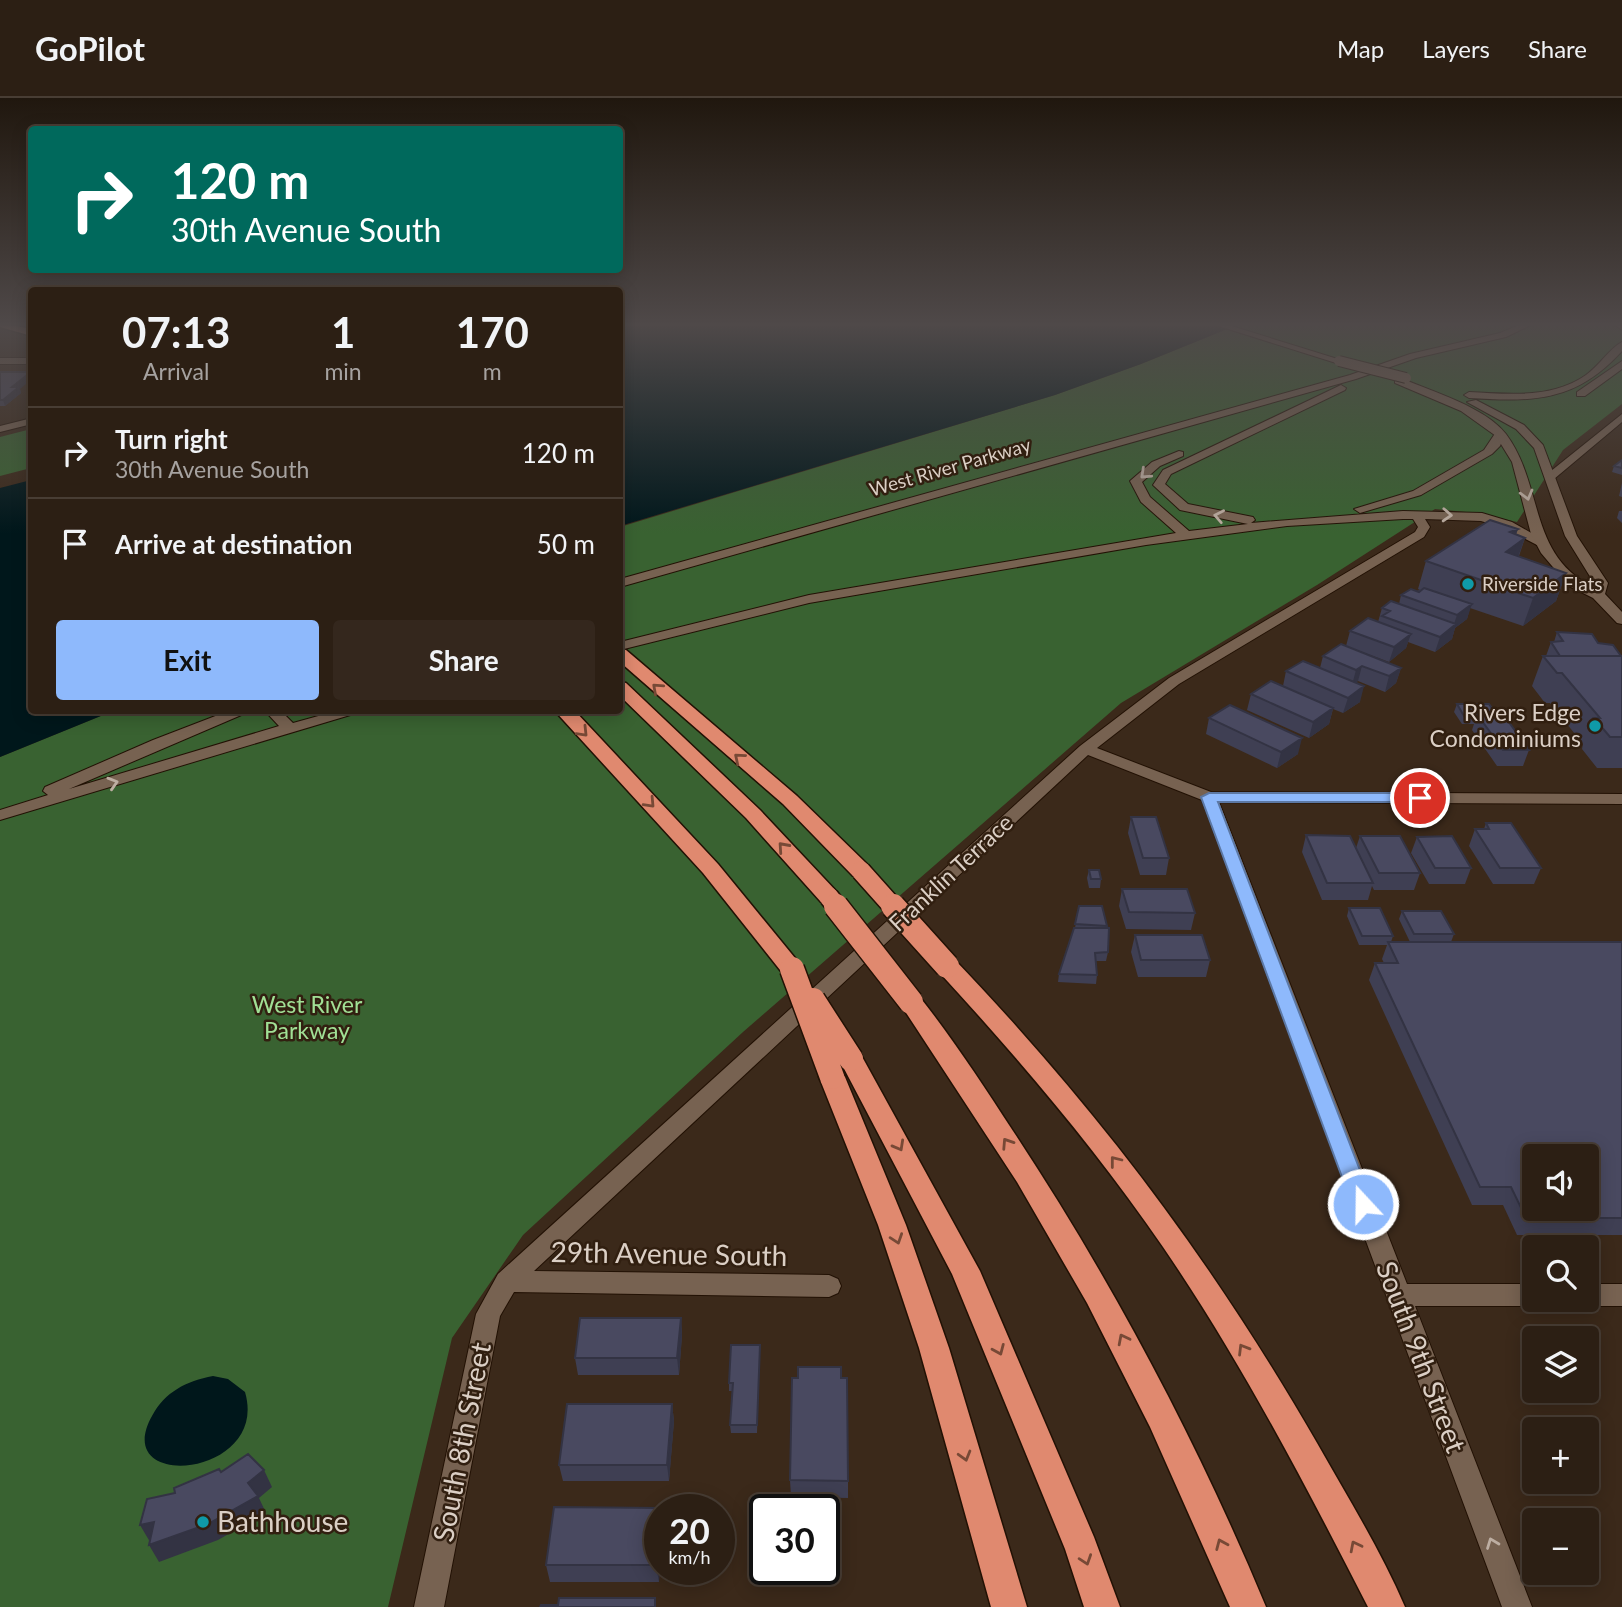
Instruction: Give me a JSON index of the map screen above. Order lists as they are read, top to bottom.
{
  "streets": {
    "street": [
      "West River Parkway",
      "Franklin Terrace",
      "29th Avenue South",
      "South 9th Street",
      "South 8th Street"
    ]
  },
  "crossings": [
    ["Franklin Terrace", "29th Avenue South"],
    ["Franklin Terrace", "South 8th Street"],
    ["29th Avenue South", "South 8th Street"]
  ],
  "one_way": ["South 9th Street"],
  "parks": ["West River Parkway"],
  "places": ["Riverside Flats", "Rivers Edge Condominiums", "Bathhouse"],
  "page": {
    "header": "GoPilot",
    "nav": ["Map", "Layers", "Share"],
    "turn": ["120 m", "30th Avenue South"],
    "eta": [
      "07:13",
      "Arrival",
      "1",
      "min",
      "170",
      "m"
    ],
    "list": [
      {
        "name": "Turn right",
        "note": "30th Avenue South",
        "value": "120 m"
      },
      {
        "name": "Arrive at destination",
        "value": "50 m"
      }
    ],
    "buttons": ["Exit", "Share"],
    "map_buttons": ["+", "−"],
    "speed": "20 km/h",
    "limit": "30"
  }
}
